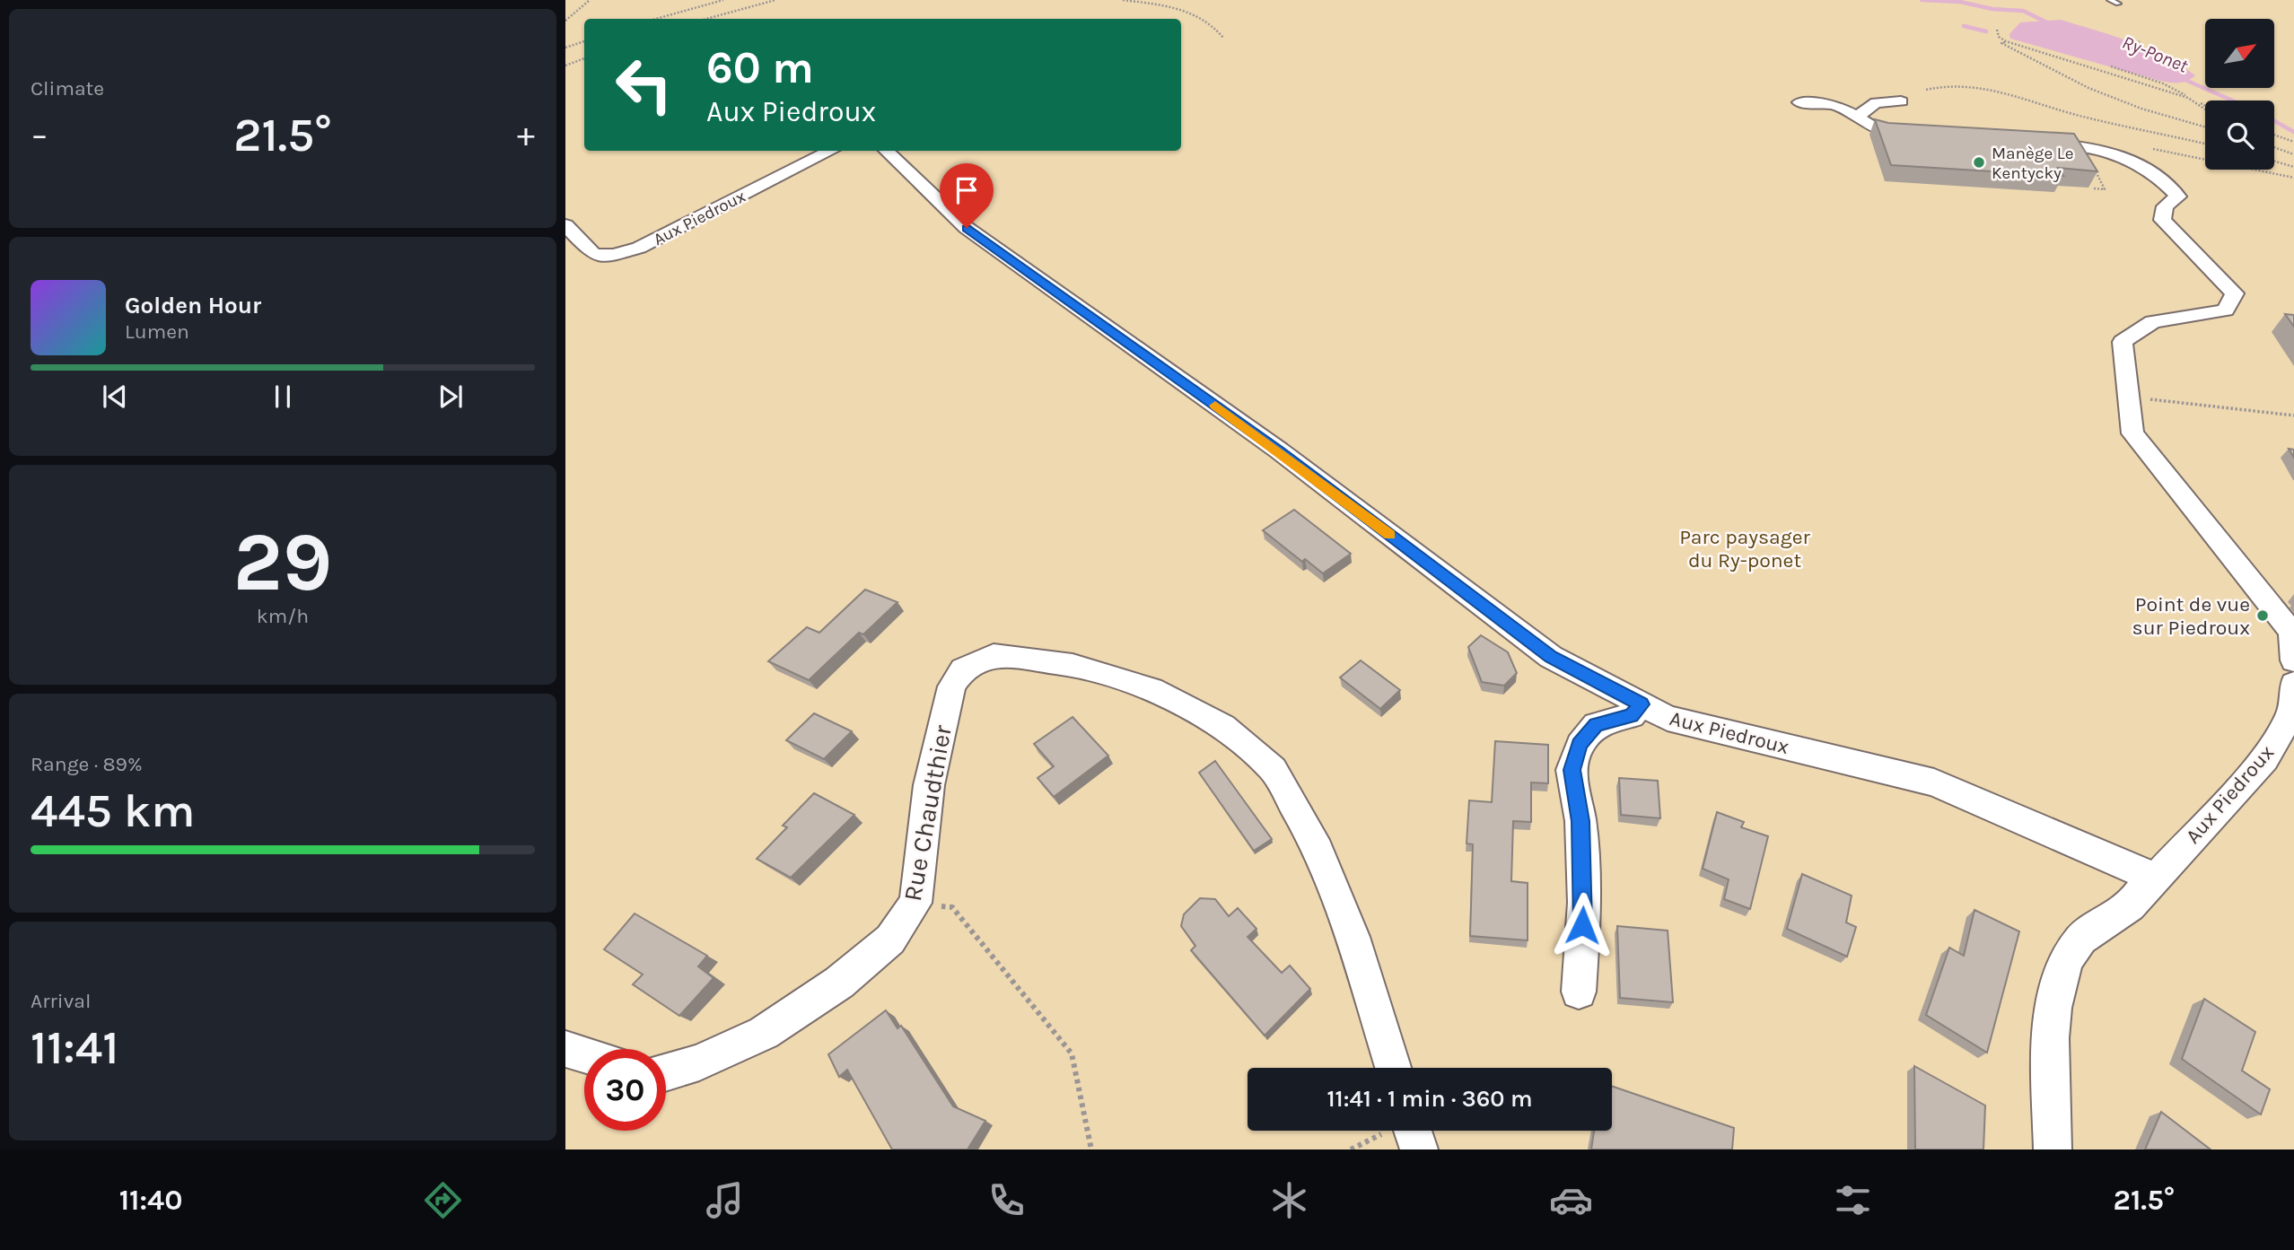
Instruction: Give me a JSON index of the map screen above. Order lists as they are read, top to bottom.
{
  "streets": {
    "street": ["Aux Piedroux", "Rue Chaudthier"]
  },
  "water": ["Ry-Ponet"],
  "parks": ["Parc paysager du Ry-ponet"],
  "places": ["Manège Le Kentycky", "Point de vue sur Piedroux"],
  "north": "top right",
  "page": {
    "tile": [
      "Climate",
      ["29", "km/h"],
      ["Range · 89%", "445 km"],
      ["Arrival", "11:41"]
    ],
    "turn": ["60 m", "Aux Piedroux"],
    "heat": ["−", "21.5°", "+"],
    "song": ["Golden Hour", "Lumen"],
    "limit": "30",
    "trip": "11:41 · 1 min · 360 m",
    "tabs": ["11:40", "21.5°"]
  }
}
